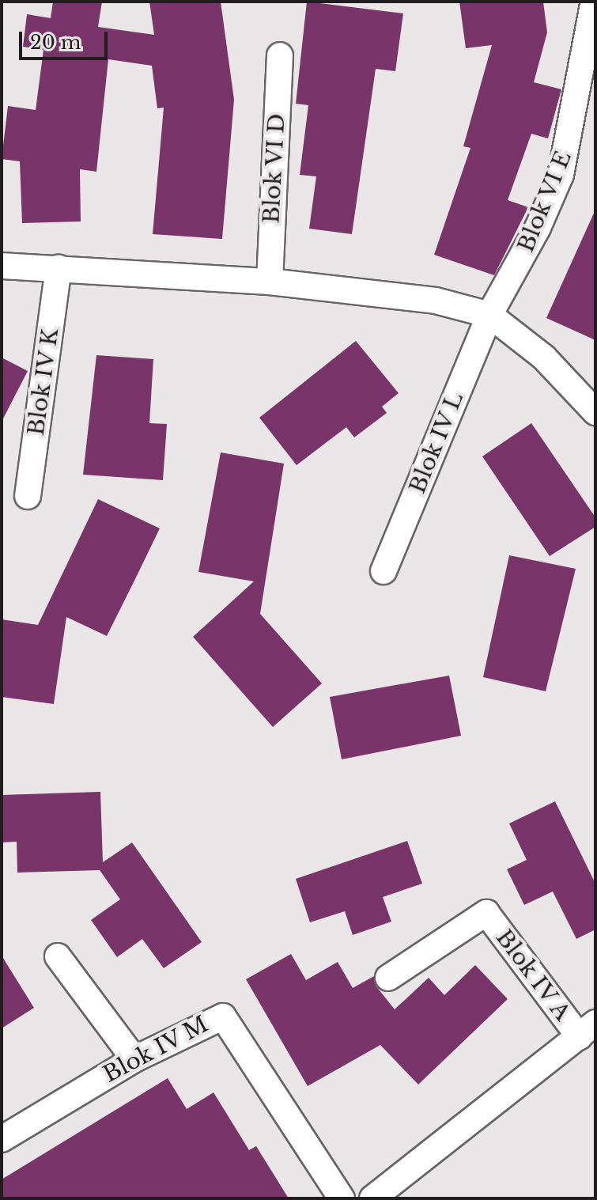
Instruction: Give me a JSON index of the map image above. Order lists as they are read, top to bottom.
{
  "streets": {
    "street": [
      "Blok VI D",
      "Blok VI E",
      "Blok IV K",
      "Blok IV L",
      "Blok IV A",
      "Blok IV M"
    ]
  },
  "crossings": [
    ["Blok VI E", "Blok IV L"]
  ],
  "scale_bar": "20 m"
}
